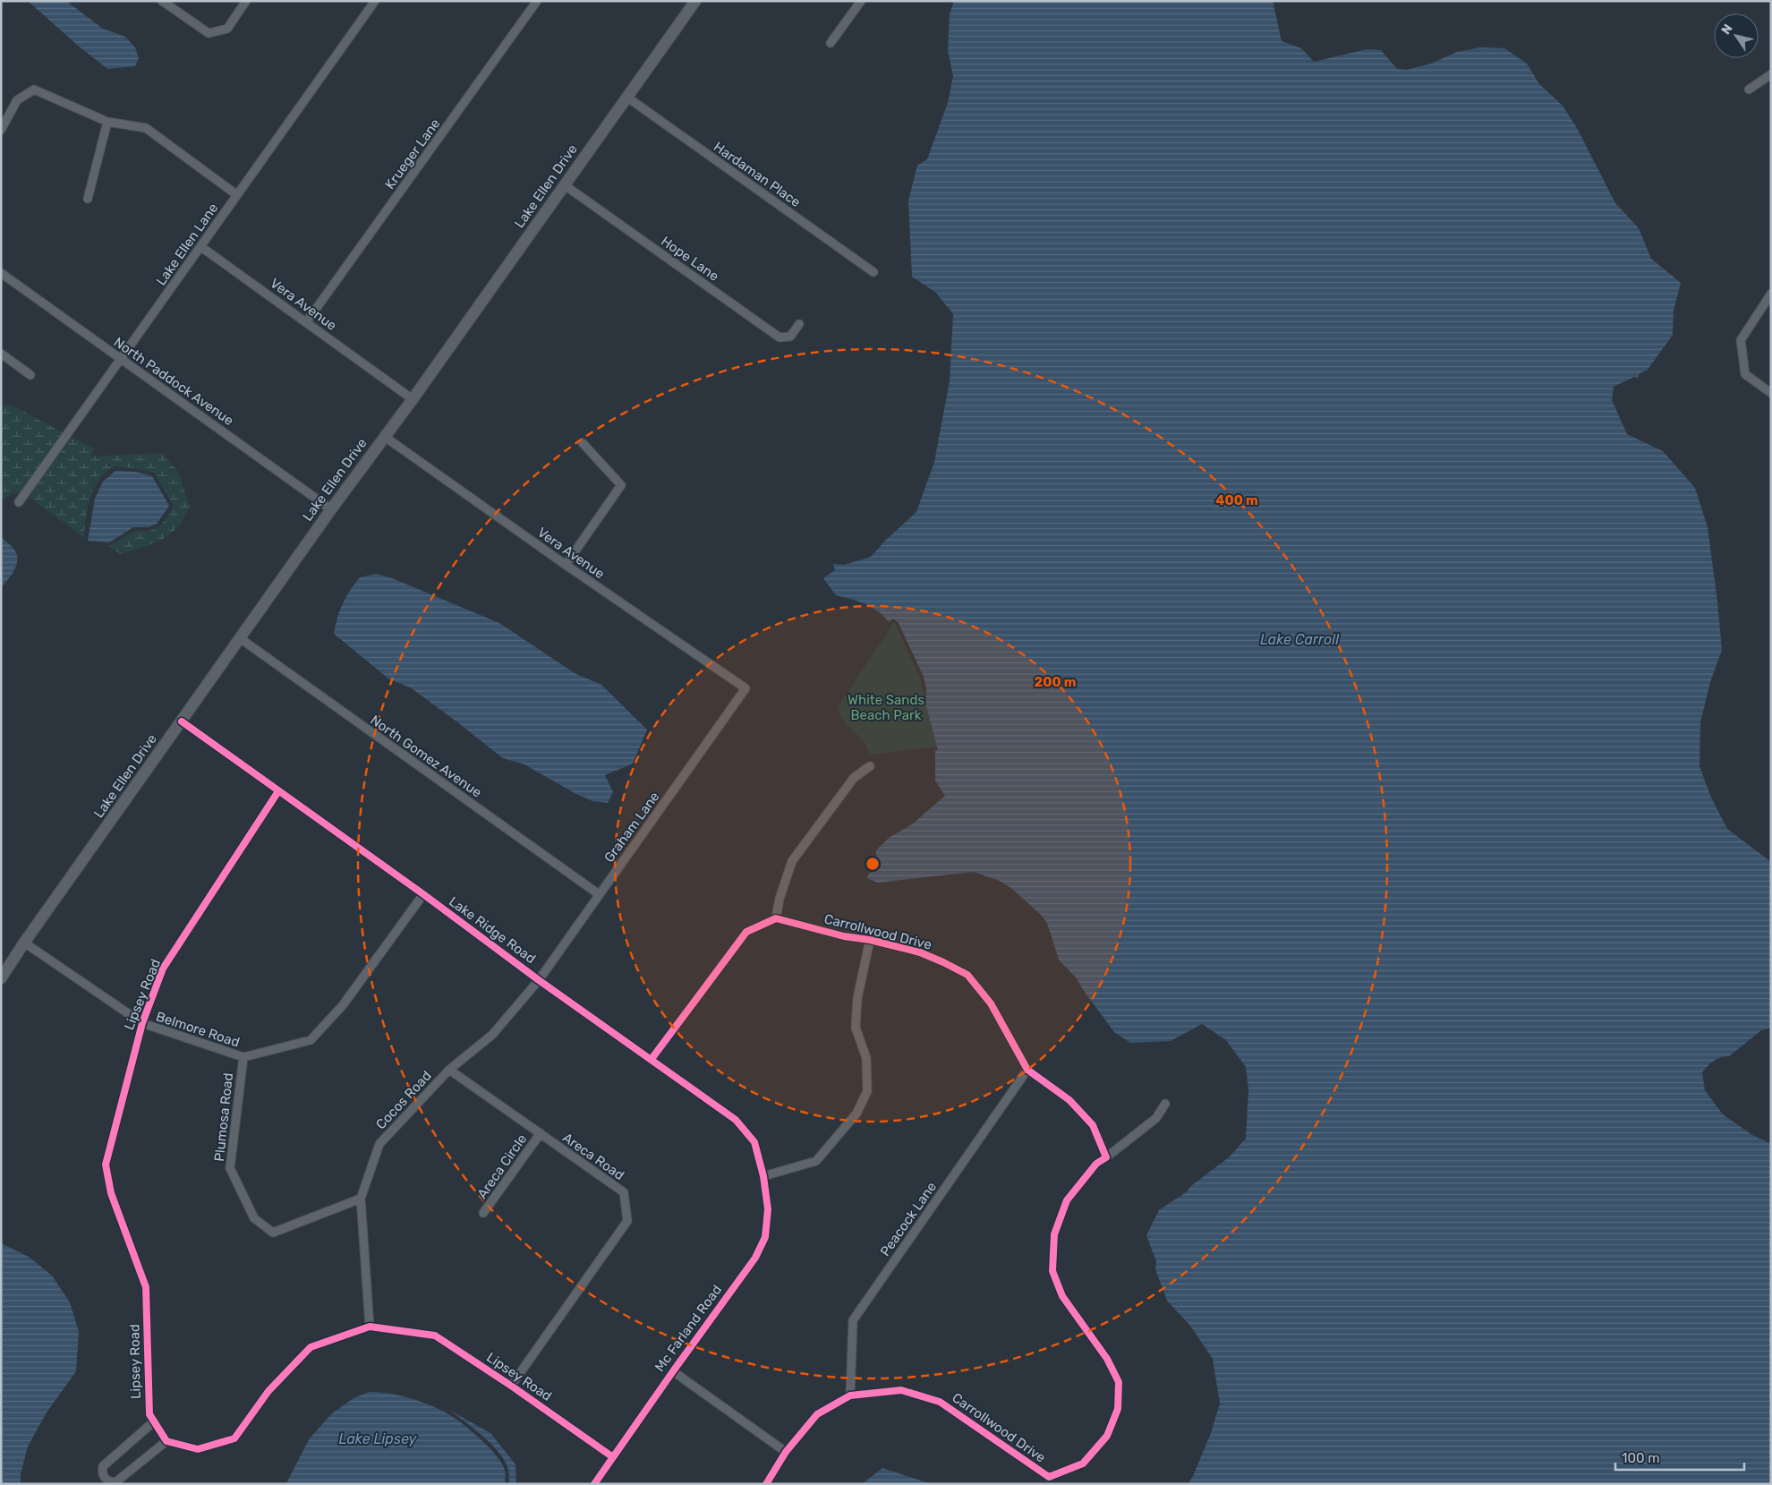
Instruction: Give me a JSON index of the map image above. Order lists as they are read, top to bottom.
{
  "streets": {
    "street": [
      "Krueger Lane",
      "Hardaman Place",
      "Lake Ellen Drive",
      "Lake Ellen Lane",
      "Hope Lane",
      "Vera Avenue",
      "North Paddock Avenue",
      "North Gomez Avenue",
      "Graham Lane",
      "Lake Ridge Road",
      "Carrollwood Drive",
      "Lipsey Road",
      "Belmore Road",
      "Cocos Road",
      "Plumosa Road",
      "Areca Road",
      "Areca Circle",
      "Peacock Lane",
      "Mc Farland Road"
    ]
  },
  "crossings": [
    ["Krueger Lane", "Vera Avenue"],
    ["Hardaman Place", "Lake Ellen Drive"],
    ["Lake Ellen Drive", "Hope Lane"],
    ["Lake Ellen Drive", "Vera Avenue"],
    ["Lake Ellen Drive", "North Paddock Avenue"],
    ["Lake Ellen Drive", "North Gomez Avenue"],
    ["Lake Ellen Drive", "Lake Ridge Road"],
    ["Lake Ellen Drive", "Belmore Road"],
    ["Lake Ellen Lane", "Vera Avenue"],
    ["Lake Ellen Lane", "North Paddock Avenue"],
    ["Vera Avenue", "Graham Lane"],
    ["North Gomez Avenue", "Graham Lane"],
    ["Graham Lane", "Lake Ridge Road"],
    ["Graham Lane", "Cocos Road"],
    ["Lake Ridge Road", "Lipsey Road"],
    ["Lake Ridge Road", "Belmore Road"],
    ["Lake Ridge Road", "Cocos Road"],
    ["Lake Ridge Road", "Mc Farland Road"],
    ["Carrollwood Drive", "Peacock Lane"],
    ["Lipsey Road", "Belmore Road"],
    ["Lipsey Road", "Cocos Road"],
    ["Lipsey Road", "Areca Road"],
    ["Lipsey Road", "Mc Farland Road"],
    ["Belmore Road", "Plumosa Road"],
    ["Cocos Road", "Plumosa Road"],
    ["Cocos Road", "Areca Road"],
    ["Areca Road", "Areca Circle"]
  ],
  "water": ["Lake Carroll", "Lake Lipsey"],
  "parks": ["White Sands Beach Park"],
  "scale_bar": "100 m",
  "north": "top left",
  "rings": ["400 m", "200 m"]
}
